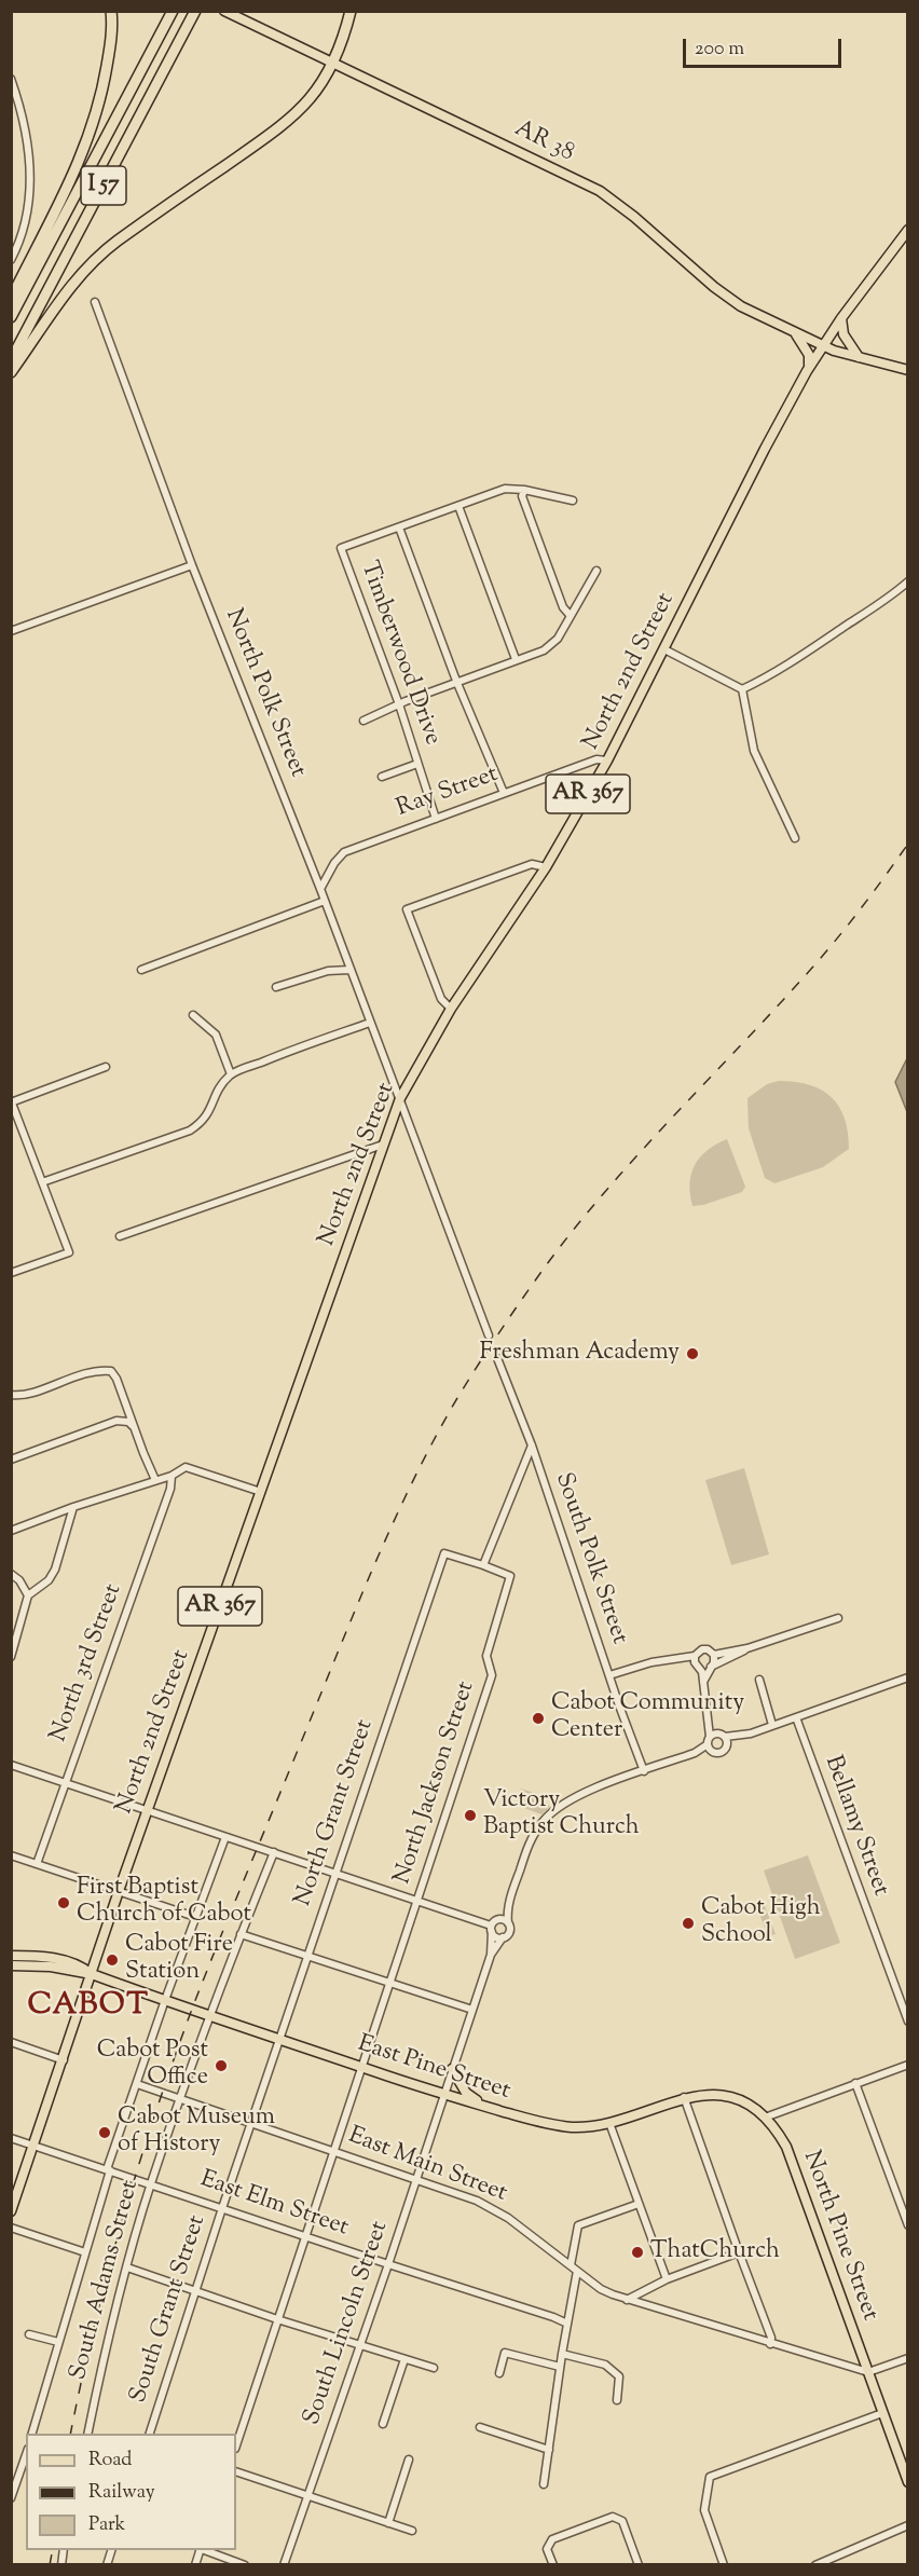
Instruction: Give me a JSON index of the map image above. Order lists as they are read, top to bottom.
{
  "streets": {
    "highway": ["I 57"],
    "main road": [
      "AR 38",
      "North 2nd Street",
      "AR 367",
      "East Pine Street",
      "North Pine Street"
    ],
    "street": [
      "Timberwood Drive",
      "North Polk Street",
      "Ray Street",
      "South Polk Street",
      "North 3rd Street",
      "North Jackson Street",
      "North Grant Street",
      "Bellamy Street",
      "East Main Street",
      "East Elm Street",
      "South Adams Street",
      "South Grant Street",
      "South Lincoln Street"
    ]
  },
  "crossings": [
    ["AR 38", "North 2nd Street"],
    ["AR 38", "AR 367"],
    ["Timberwood Drive", "Ray Street"],
    ["North 2nd Street", "North Polk Street"],
    ["North 2nd Street", "Ray Street"],
    ["North 2nd Street", "AR 367"],
    ["North 2nd Street", "East Pine Street"],
    ["North Polk Street", "Ray Street"],
    ["AR 367", "East Elm Street"],
    ["North Jackson Street", "North Grant Street"],
    ["North Jackson Street", "East Pine Street"],
    ["North Jackson Street", "East Main Street"],
    ["North Jackson Street", "East Elm Street"],
    ["North Grant Street", "East Pine Street"],
    ["North Grant Street", "East Main Street"],
    ["North Grant Street", "South Grant Street"],
    ["East Pine Street", "North Pine Street"],
    ["East Pine Street", "South Adams Street"],
    ["East Pine Street", "South Lincoln Street"],
    ["East Main Street", "North Pine Street"],
    ["East Main Street", "South Adams Street"],
    ["East Main Street", "South Grant Street"],
    ["East Main Street", "South Lincoln Street"],
    ["East Elm Street", "South Adams Street"],
    ["East Elm Street", "South Grant Street"],
    ["East Elm Street", "South Lincoln Street"]
  ],
  "districts": ["CABOT"],
  "places": [
    "Freshman Academy",
    "Cabot Community Center",
    "Victory Baptist Church",
    "First Baptist Church of Cabot",
    "Cabot High School",
    "Cabot Fire Station",
    "Cabot Post Office",
    "Cabot Museum of History",
    "ThatChurch"
  ],
  "legend": ["Road", "Railway", "Park"],
  "scale_bar": "200 m"
}
